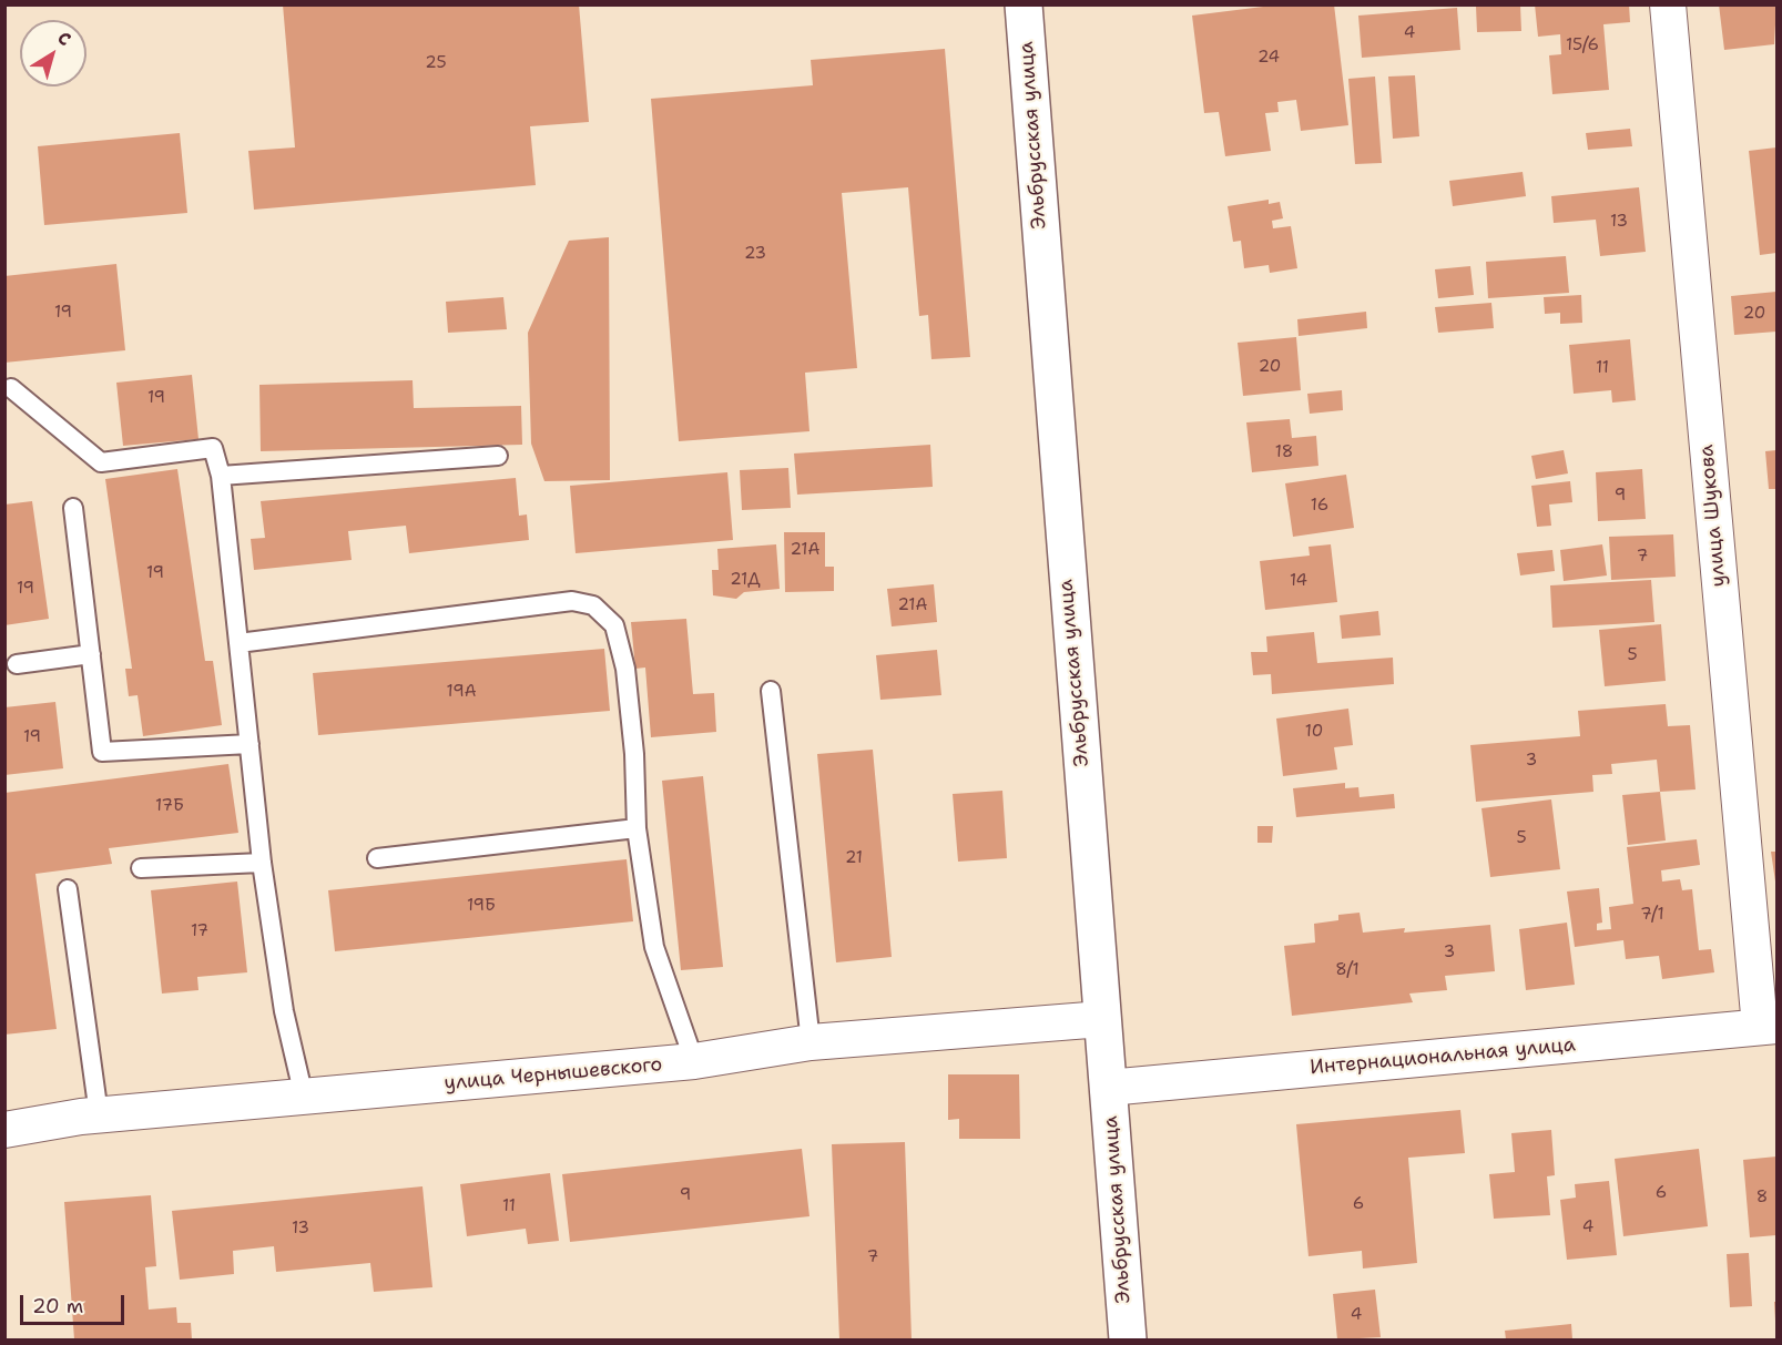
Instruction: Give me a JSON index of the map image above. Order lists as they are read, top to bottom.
{
  "streets": {
    "street": [
      "Эльбрусская улица",
      "улица Шукова",
      "Интернациональная улица",
      "улица Чернышевского"
    ]
  },
  "crossings": [
    ["Эльбрусская улица", "Интернациональная улица"],
    ["Эльбрусская улица", "улица Чернышевского"],
    ["улица Шукова", "Интернациональная улица"]
  ],
  "house_numbers": [
    "4",
    "15/6",
    "24",
    "25",
    "13",
    "23",
    "19",
    "20",
    "20",
    "11",
    "19",
    "18",
    "9",
    "16",
    "21А",
    "7",
    "19",
    "21Д",
    "14",
    "19",
    "21А",
    "5",
    "19А",
    "10",
    "19",
    "3",
    "17Б",
    "5",
    "21",
    "19Б",
    "7/1",
    "17",
    "3",
    "8/1",
    "6",
    "9",
    "8",
    "6",
    "11",
    "4",
    "13",
    "7",
    "4"
  ],
  "scale_bar": "20 m",
  "north": "top right"
}
